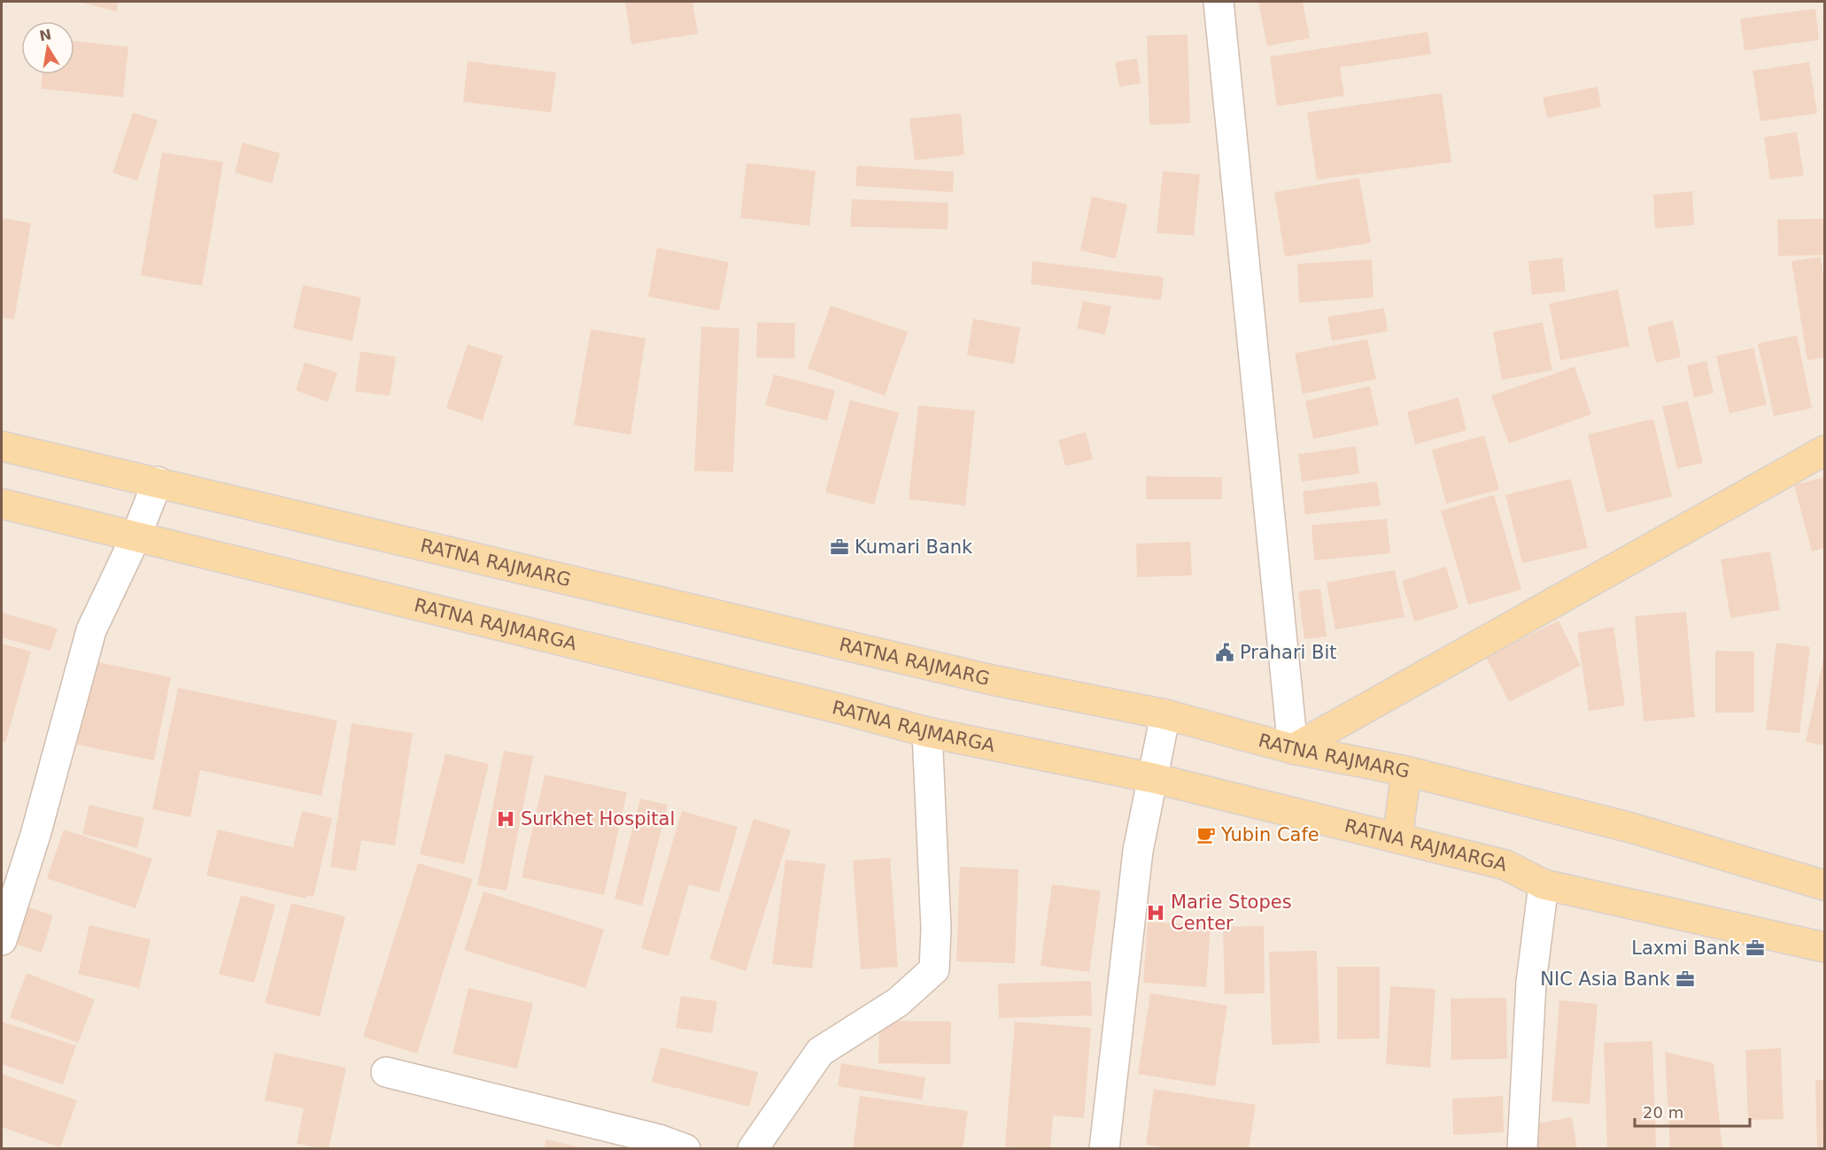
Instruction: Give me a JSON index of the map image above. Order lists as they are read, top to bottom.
{
  "streets": {
    "main road": ["RATNA RAJMARG", "RATNA RAJMARGA"]
  },
  "places": {
    "office": ["Kumari Bank", "Laxmi Bank", "NIC Asia Bank"],
    "public building": ["Prahari Bit"],
    "hospital": ["Surkhet Hospital", "Marie Stopes Center"],
    "cafe": ["Yubin Cafe"]
  },
  "scale_bar": "20 m",
  "north": "top"
}
